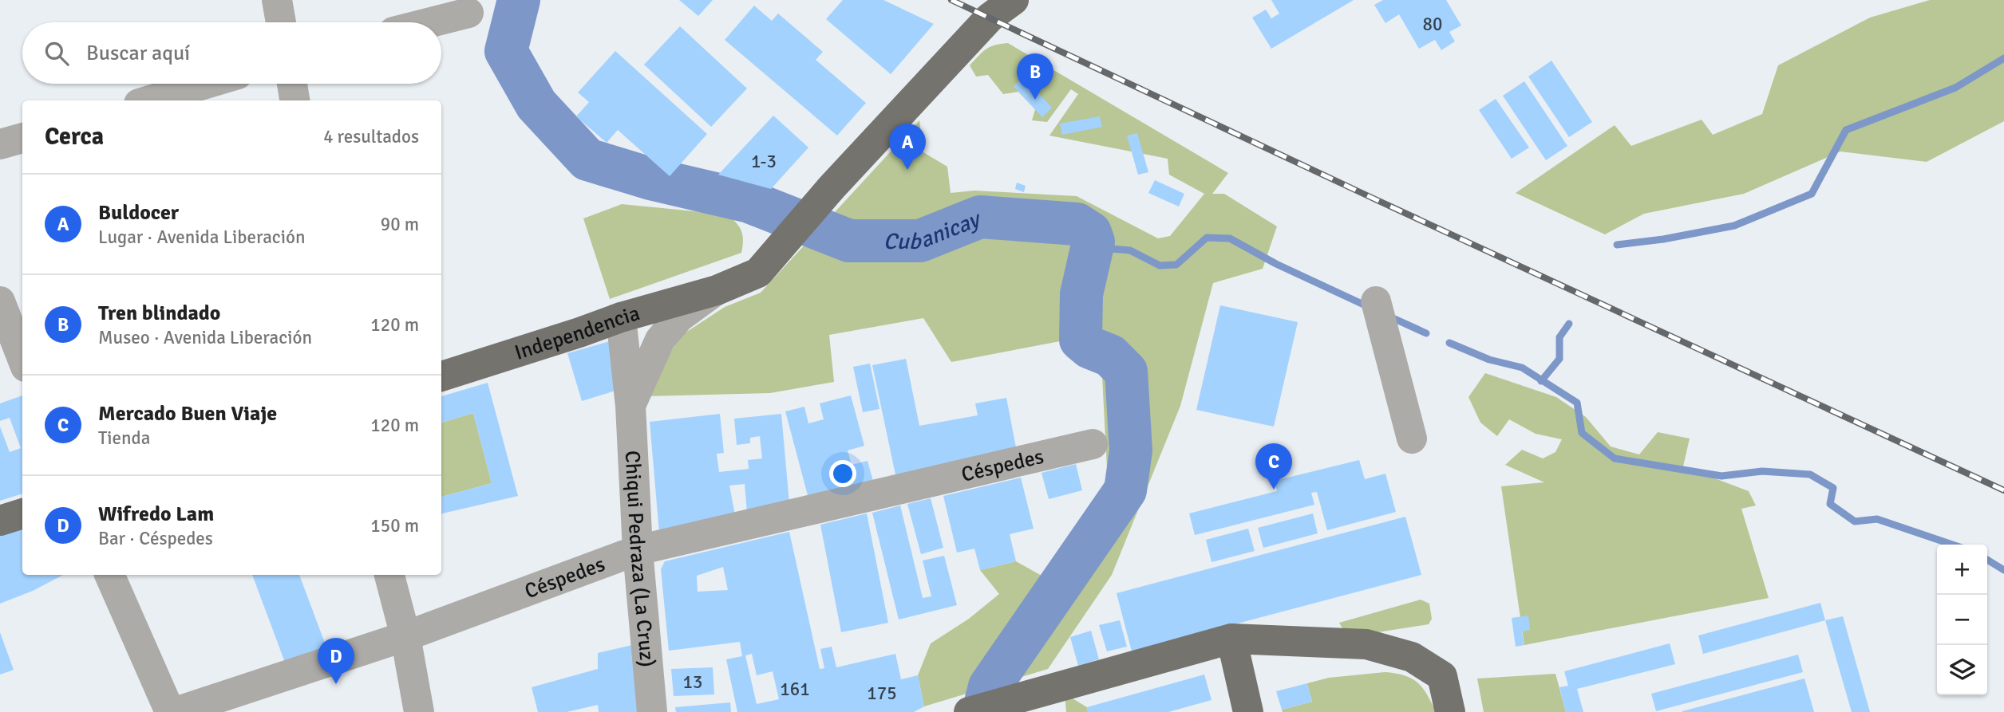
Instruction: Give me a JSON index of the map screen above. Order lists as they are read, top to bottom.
{
  "streets": {
    "main road": ["Independencia"],
    "street": ["Céspedes", "Chiqui Pedraza (La Cruz)"]
  },
  "crossings": [
    ["Independencia", "Chiqui Pedraza (La Cruz)"],
    ["Céspedes", "Chiqui Pedraza (La Cruz)"]
  ],
  "water": ["Cubanicay"],
  "house_numbers": [
    "80",
    "1-3",
    "13",
    "161",
    "175"
  ],
  "page": {
    "search": "Buscar aquí",
    "pins": [
      "B",
      "A",
      "C",
      "D"
    ],
    "heading": ["Cerca", "4 resultados"],
    "list": [
      {
        "mark": "A",
        "name": "Buldocer",
        "note": "Lugar · Avenida Liberación",
        "value": "90 m"
      },
      {
        "mark": "B",
        "name": "Tren blindado",
        "note": "Museo · Avenida Liberación",
        "value": "120 m"
      },
      {
        "mark": "C",
        "name": "Mercado Buen Viaje",
        "note": "Tienda",
        "value": "120 m"
      },
      {
        "mark": "D",
        "name": "Wifredo Lam",
        "note": "Bar · Céspedes",
        "value": "150 m"
      }
    ],
    "map_buttons": ["+", "−"]
  }
}
